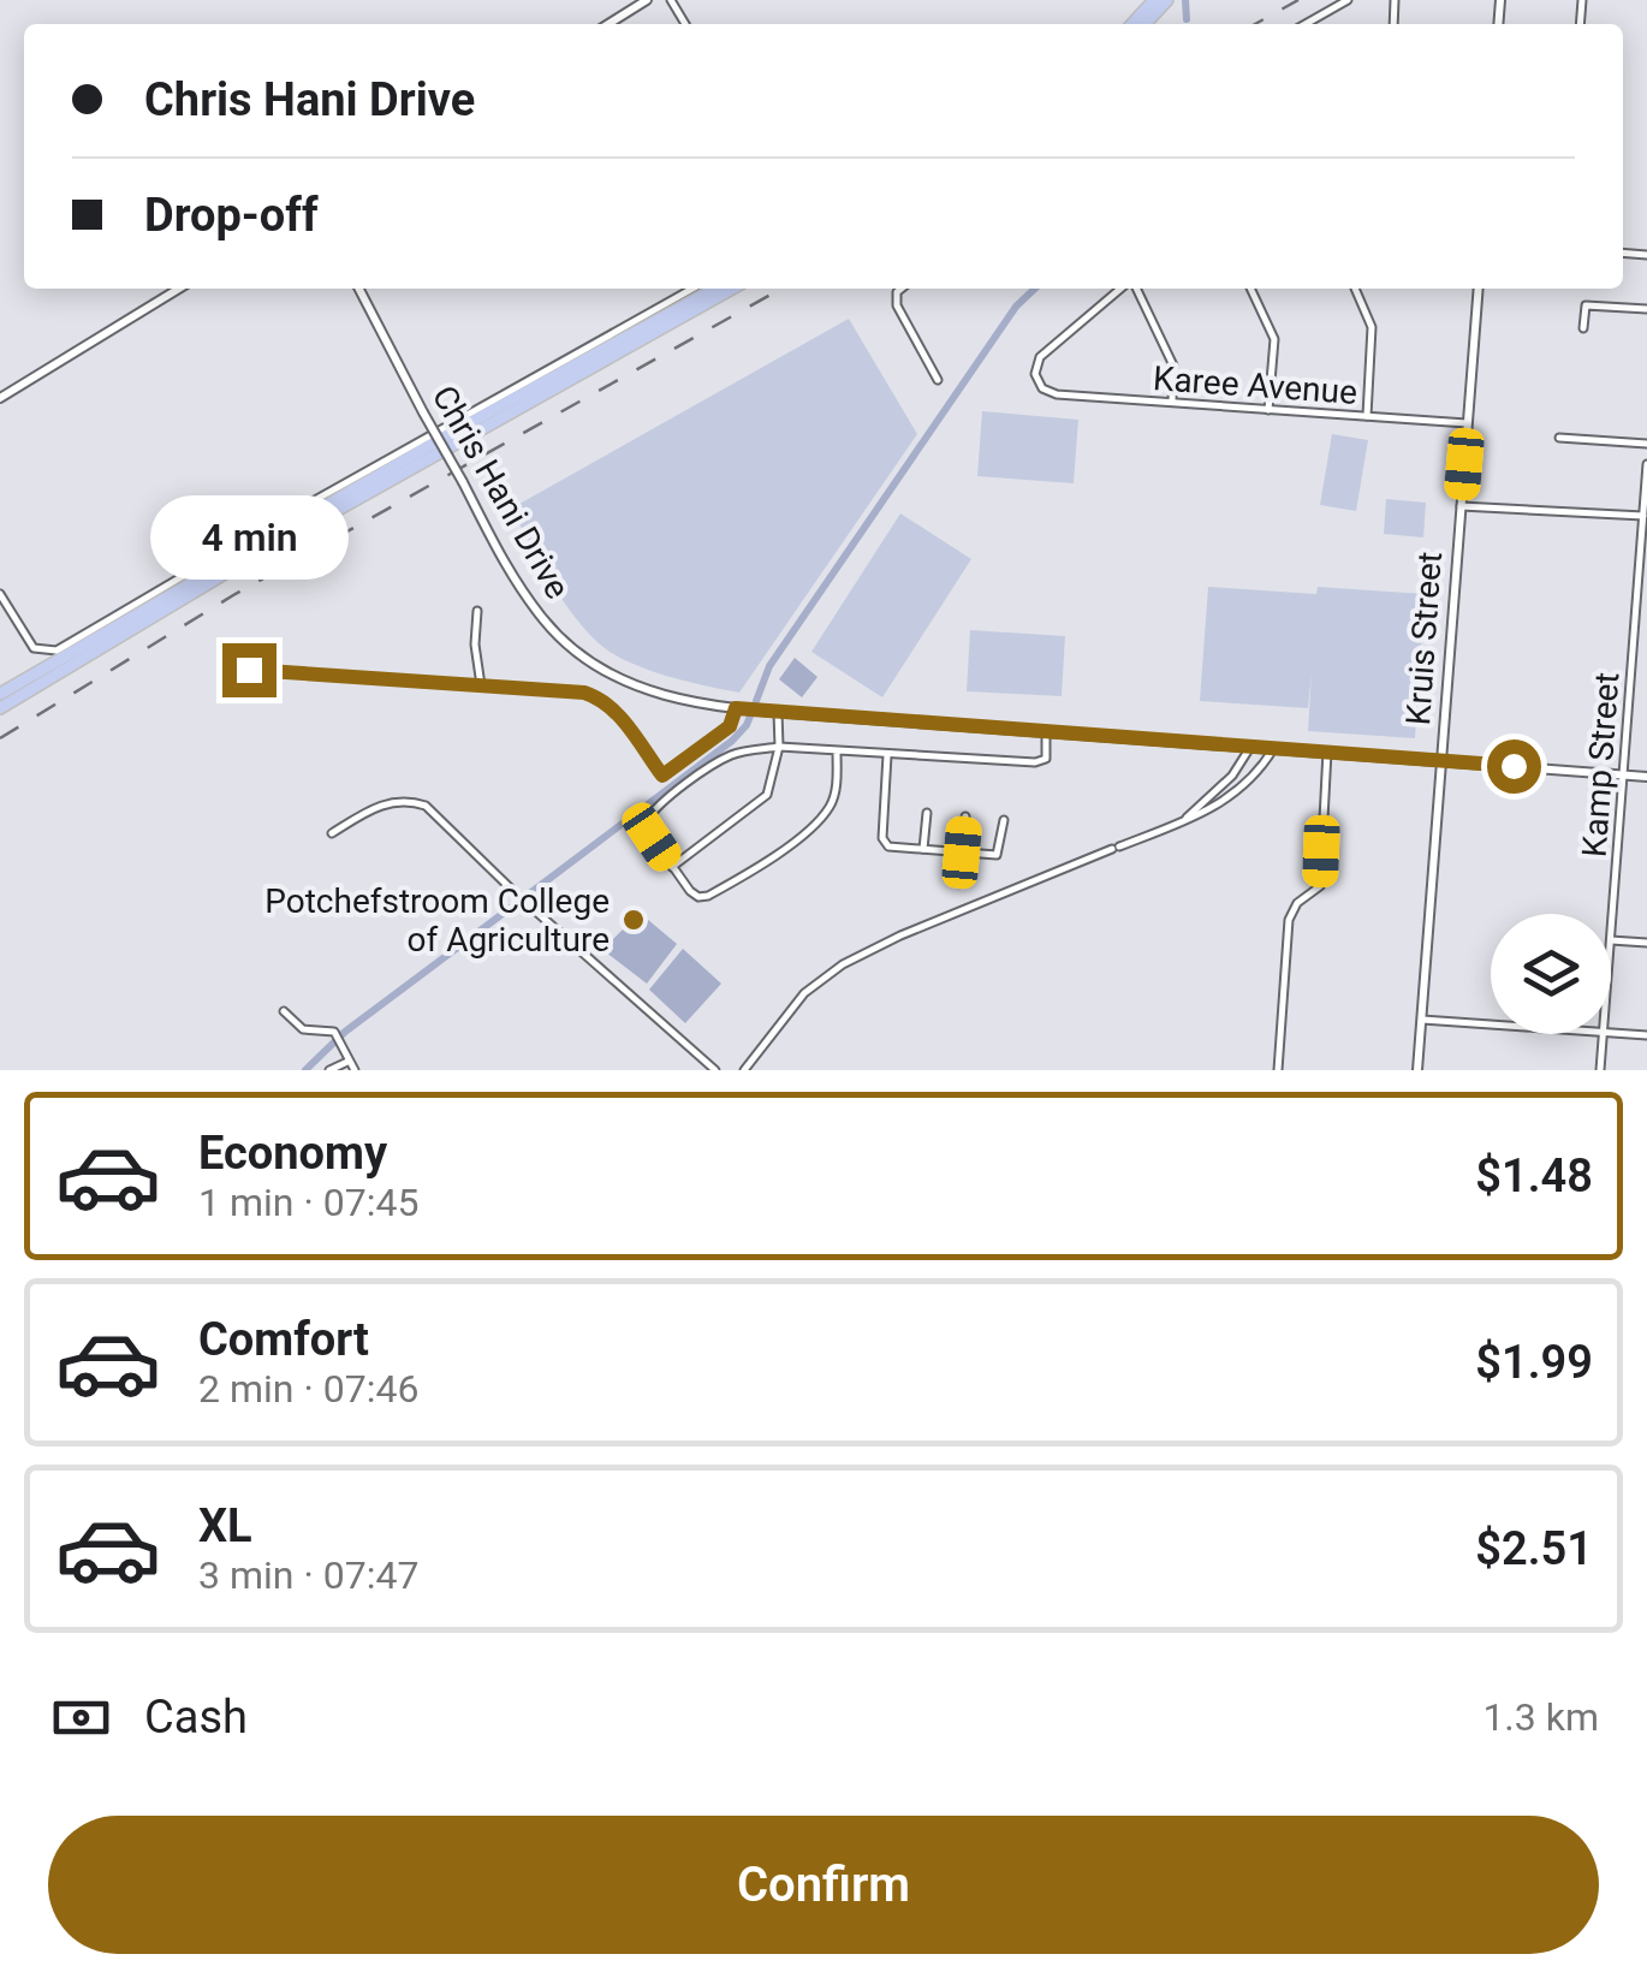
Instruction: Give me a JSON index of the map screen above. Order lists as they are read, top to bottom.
{
  "streets": {
    "street": [
      "Karee Avenue",
      "Chris Hani Drive",
      "Kruis Street",
      "Kamp Street"
    ]
  },
  "crossings": [
    ["Karee Avenue", "Kruis Street"],
    ["Chris Hani Drive", "Kruis Street"],
    ["Chris Hani Drive", "Kamp Street"]
  ],
  "places": ["Potchefstroom College of Agriculture"],
  "page": {
    "banner": ["Chris Hani Drive", "Drop-off"],
    "bubble": "4 min",
    "list": [
      {
        "name": "Economy",
        "note": "1 min · 07:45",
        "value": "$1.48"
      },
      {
        "name": "Comfort",
        "note": "2 min · 07:46",
        "value": "$1.99"
      },
      {
        "name": "XL",
        "note": "3 min · 07:47",
        "value": "$2.51"
      }
    ],
    "pay": ["Cash", "1.3 km"],
    "buttons": "Confirm"
  }
}
